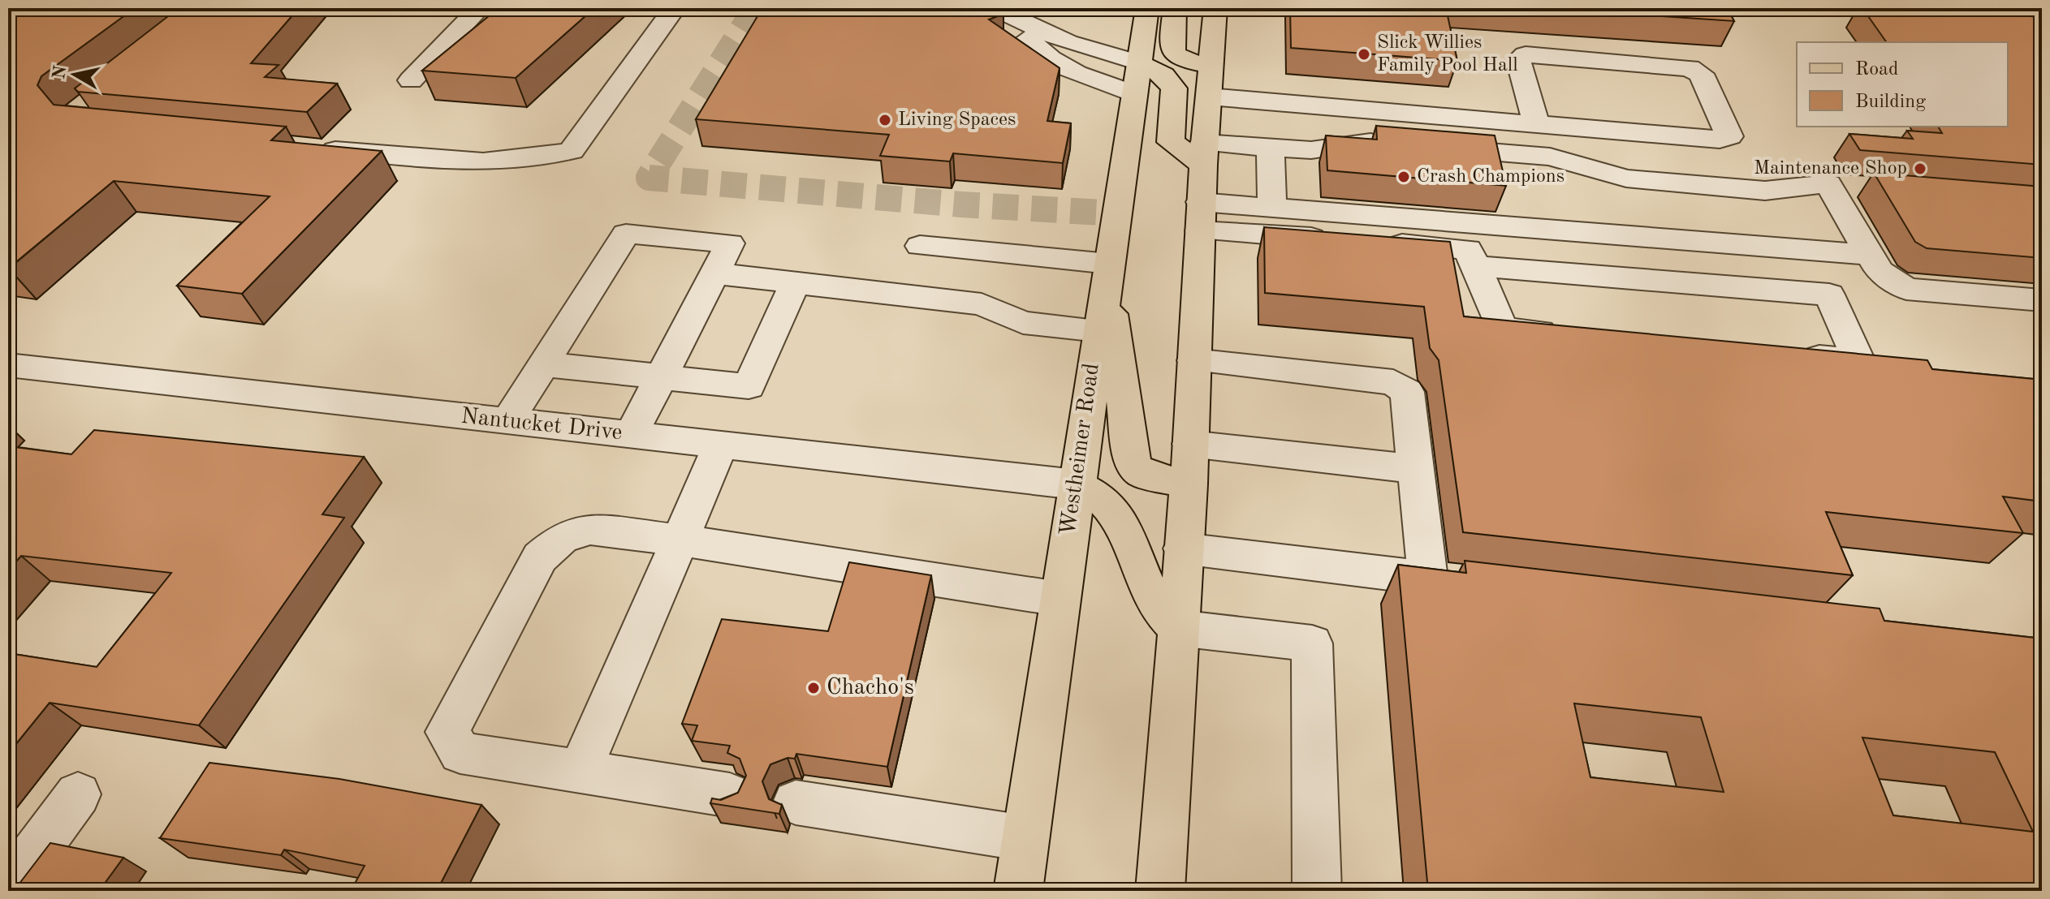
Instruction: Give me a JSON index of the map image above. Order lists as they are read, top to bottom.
{
  "streets": {
    "main road": ["Westheimer Road"],
    "street": ["Nantucket Drive"]
  },
  "crossings": [
    ["Nantucket Drive", "Westheimer Road"]
  ],
  "places": [
    "Slick Willies Family Pool Hall",
    "Living Spaces",
    "Maintenance Shop",
    "Crash Champions",
    "Chacho's"
  ],
  "legend": ["Road", "Building"],
  "north": "left"
}
